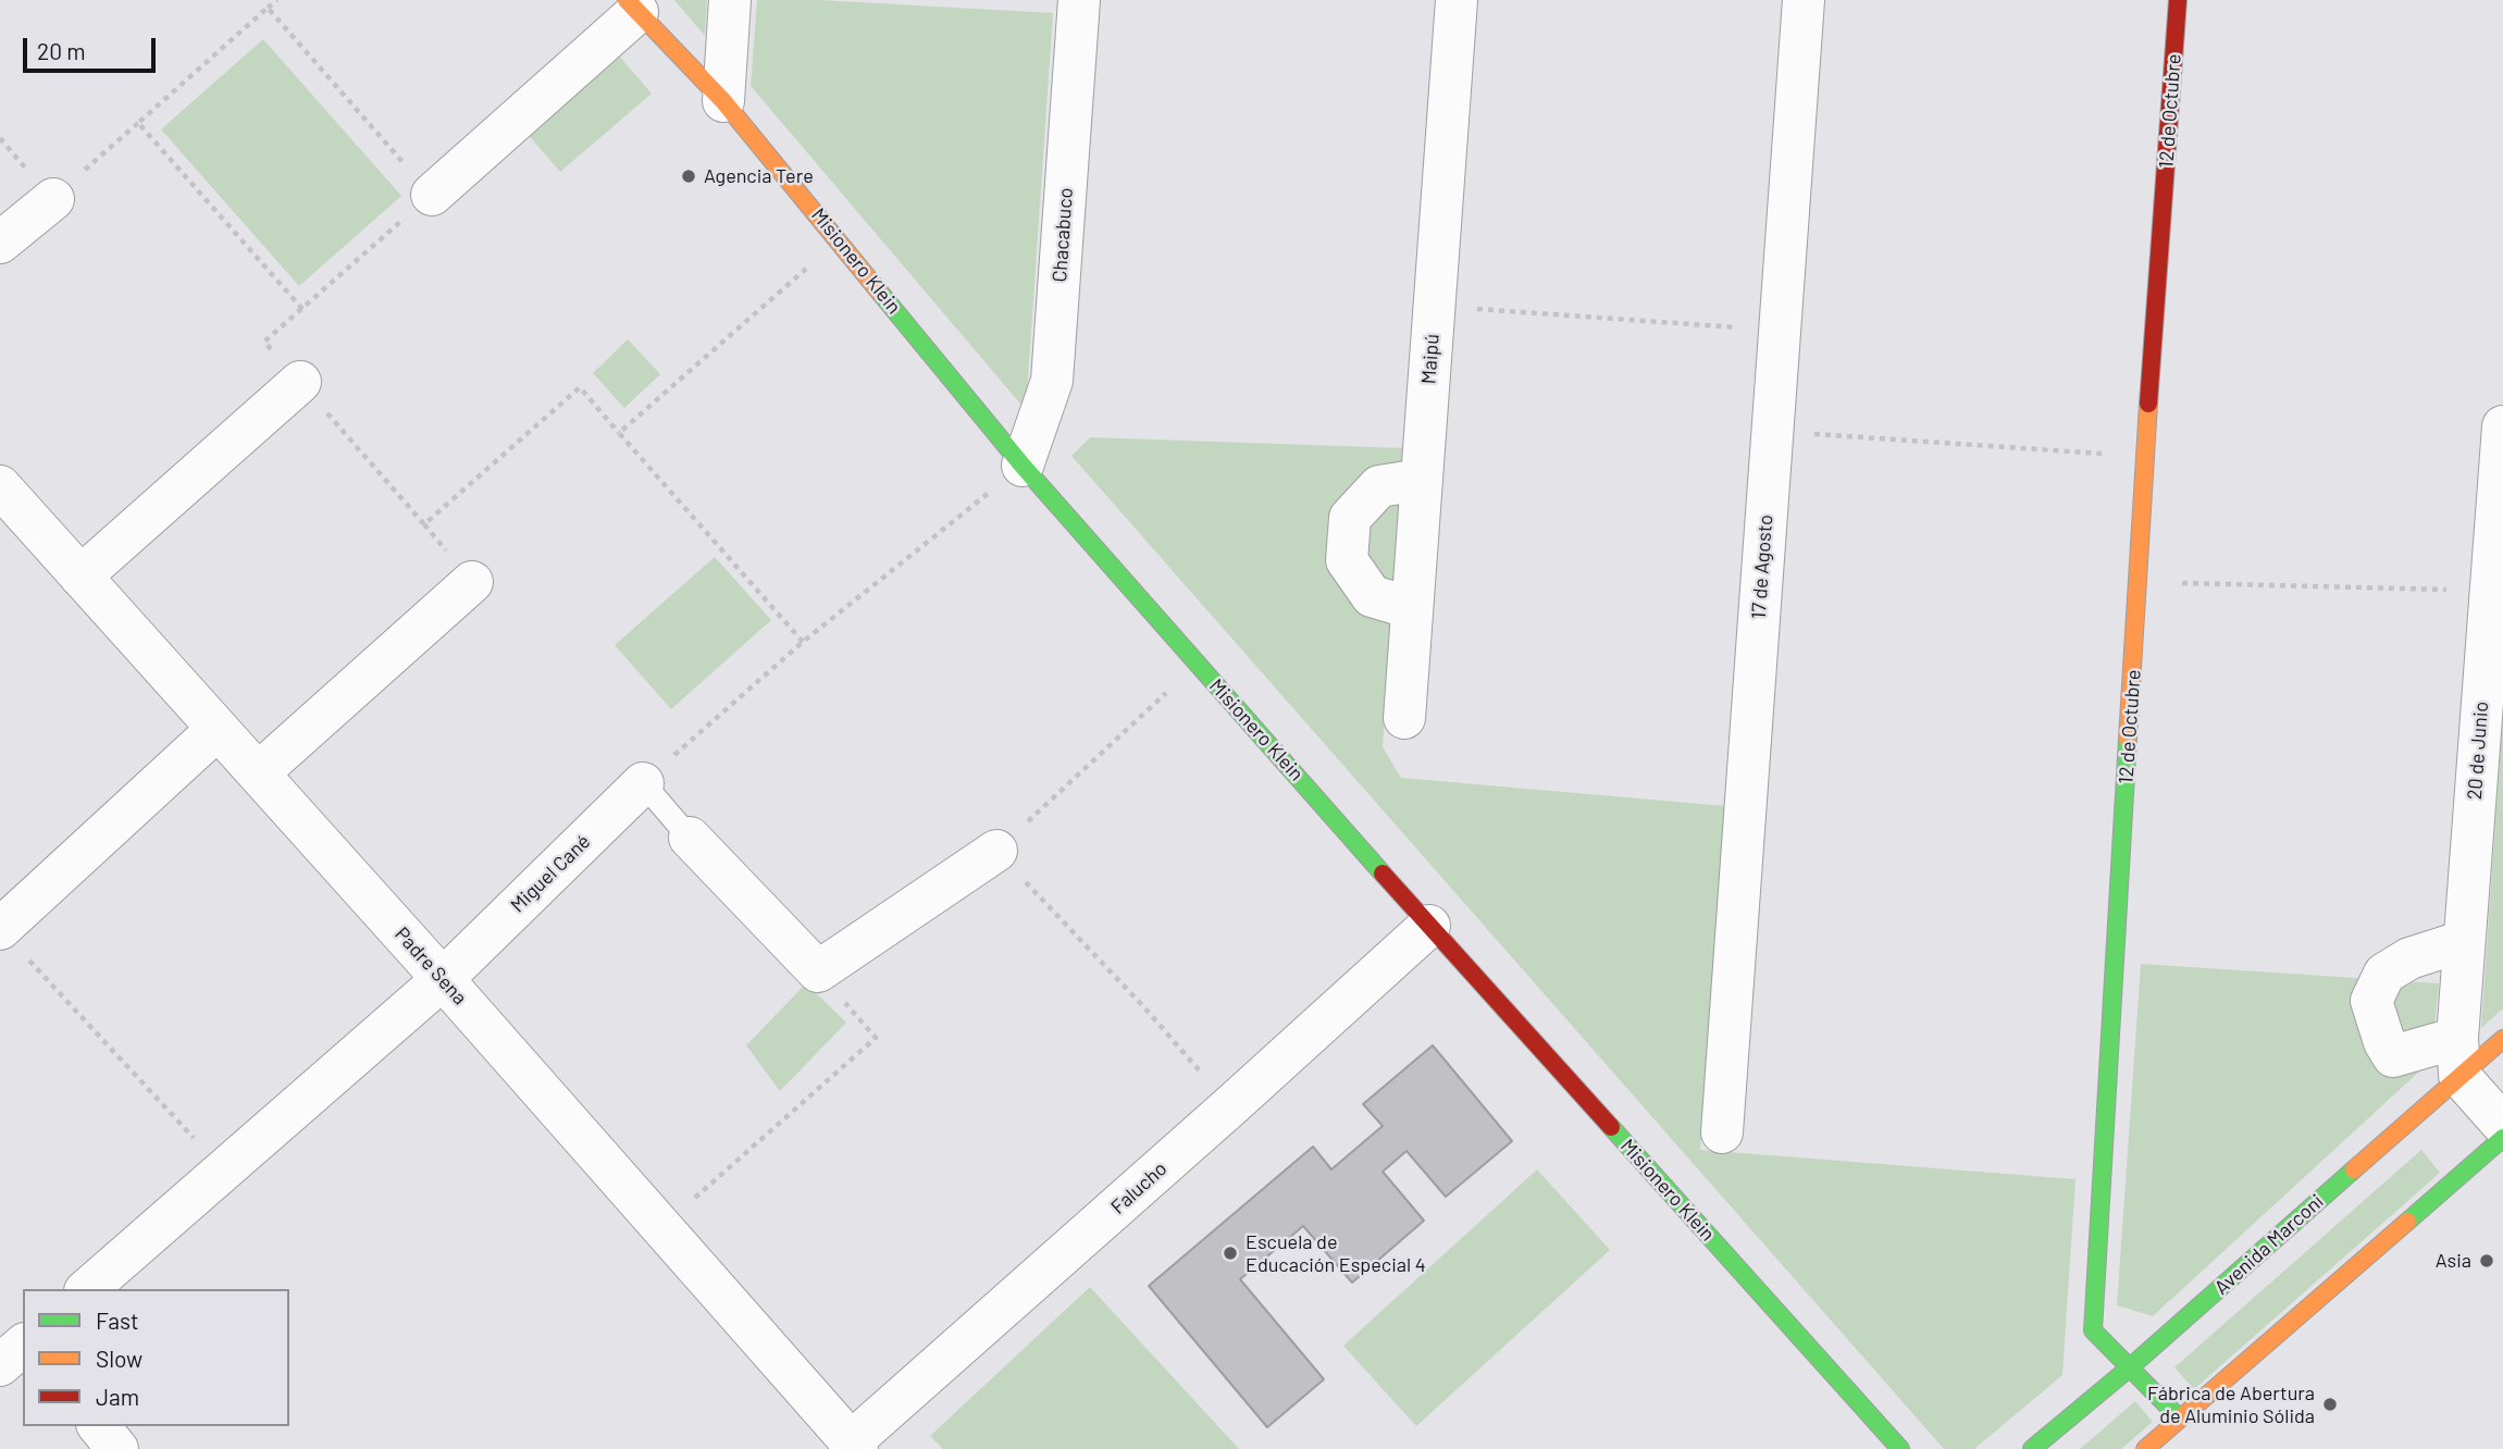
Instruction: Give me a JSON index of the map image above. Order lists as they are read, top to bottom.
{
  "streets": {
    "street": [
      "12 de Octubre",
      "Chacabuco",
      "Misionero Klein",
      "Maipú",
      "17 de Agosto",
      "20 de Junio",
      "Miguel Cané",
      "Padre Sena",
      "Falucho",
      "Avenida Marconi"
    ]
  },
  "crossings": [
    ["12 de Octubre", "Avenida Marconi"],
    ["Chacabuco", "Misionero Klein"],
    ["Misionero Klein", "Falucho"],
    ["20 de Junio", "Avenida Marconi"],
    ["Miguel Cané", "Padre Sena"],
    ["Padre Sena", "Falucho"]
  ],
  "places": [
    "Agencia Tere",
    "Escuela de Educación Especial 4",
    "Asia",
    "Fábrica de Abertura de Aluminio Sólida"
  ],
  "legend": ["Fast", "Slow", "Jam"],
  "scale_bar": "20 m"
}
